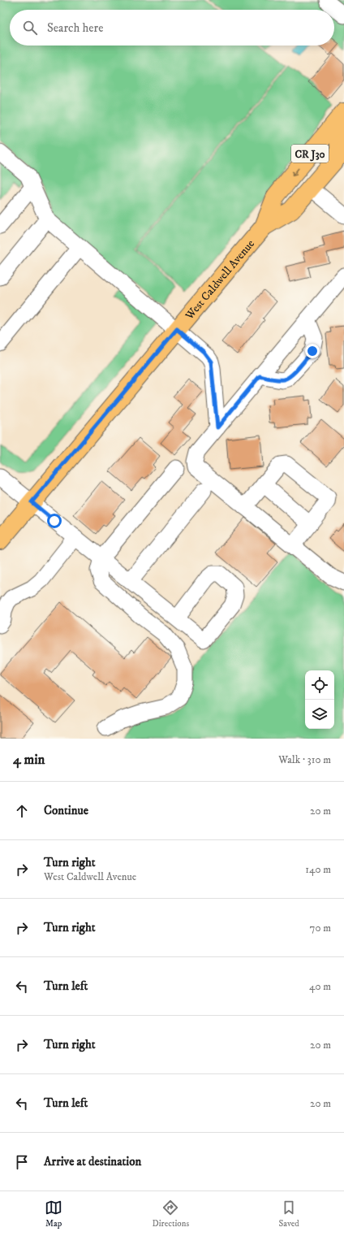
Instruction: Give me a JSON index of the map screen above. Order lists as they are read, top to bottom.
{
  "streets": {
    "main road": ["CR J30", "West Caldwell Avenue"]
  },
  "page": {
    "search": "Search here",
    "heading": ["4 min", "Walk · 310 m"],
    "list": [
      ["Continue", "20 m"],
      ["Turn right", "West Caldwell Avenue", "140 m"],
      ["Turn right", "70 m"],
      ["Turn left", "40 m"],
      ["Turn right", "20 m"],
      ["Turn left", "20 m"],
      "Arrive at destination"
    ],
    "nav": ["Map", "Directions", "Saved"]
  }
}
